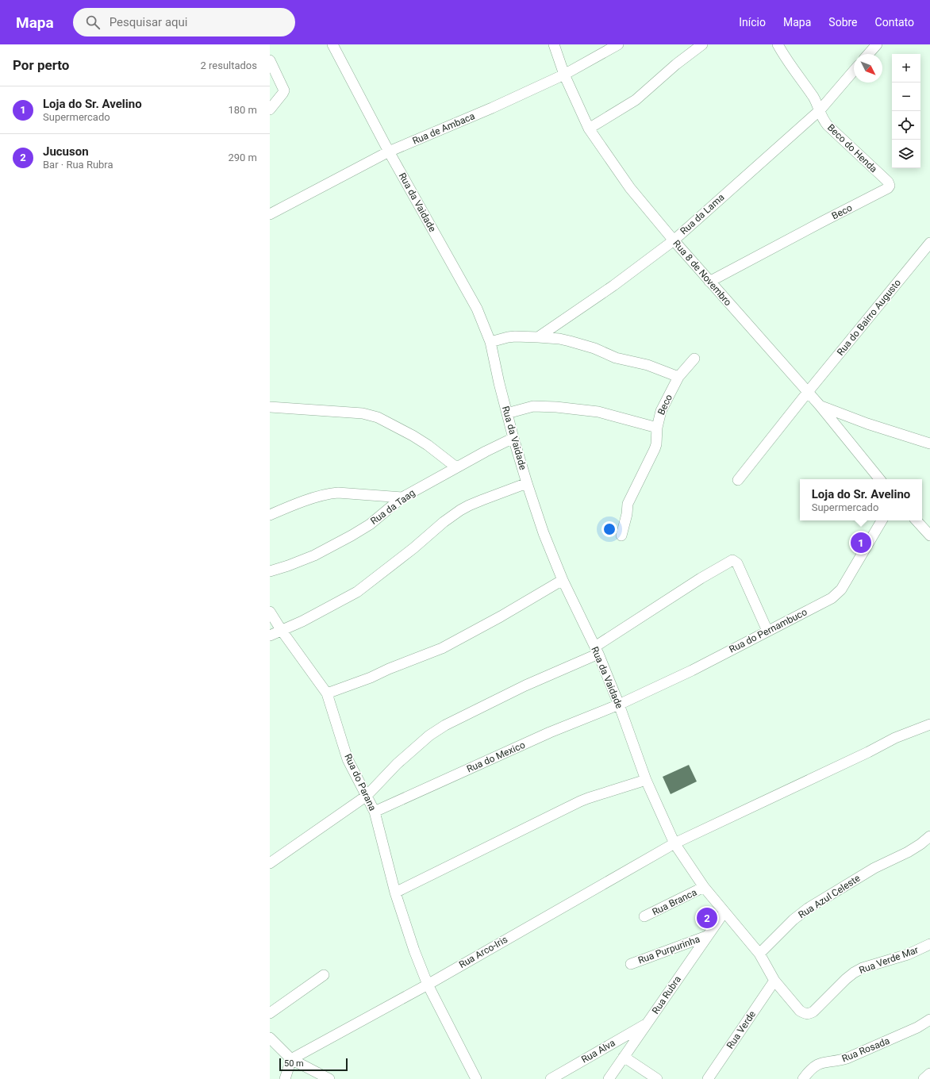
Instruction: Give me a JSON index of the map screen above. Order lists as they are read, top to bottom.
{
  "streets": {
    "street": [
      "Rua de Ambaca",
      "Beco do Henda",
      "Rua da Vaidade",
      "Beco",
      "Rua da Lama",
      "Rua 8 de Novembro",
      "Rua do Bairro Augusto",
      "Rua da Taag",
      "Rua do Pernambuco",
      "Rua do Mexico",
      "Rua do Parana",
      "Rua Azul Celeste",
      "Rua Branca",
      "Rua Purpurinha",
      "Rua Arco-Iris",
      "Rua Verde Mar",
      "Rua Rubra",
      "Rua Verde",
      "Rua Rosada",
      "Rua Alva"
    ]
  },
  "crossings": [
    ["Rua de Ambaca", "Rua da Vaidade"],
    ["Rua de Ambaca", "Rua 8 de Novembro"],
    ["Beco do Henda", "Beco"],
    ["Beco do Henda", "Rua da Lama"],
    ["Rua da Vaidade", "Beco"],
    ["Rua da Vaidade", "Rua da Taag"],
    ["Rua da Vaidade", "Rua do Pernambuco"],
    ["Rua da Vaidade", "Rua do Mexico"],
    ["Rua da Vaidade", "Rua Azul Celeste"],
    ["Rua da Vaidade", "Rua Branca"],
    ["Rua da Vaidade", "Rua Arco-Iris"],
    ["Rua da Vaidade", "Rua Verde Mar"],
    ["Rua da Vaidade", "Rua Rubra"],
    ["Rua da Vaidade", "Rua Verde"],
    ["Beco", "Rua 8 de Novembro"],
    ["Rua da Lama", "Rua 8 de Novembro"],
    ["Rua 8 de Novembro", "Rua do Bairro Augusto"],
    ["Rua do Pernambuco", "Rua do Mexico"],
    ["Rua do Mexico", "Rua do Parana"],
    ["Rua do Parana", "Rua Arco-Iris"],
    ["Rua Purpurinha", "Rua Rubra"],
    ["Rua Rubra", "Rua Alva"]
  ],
  "scale_bar": "50 m",
  "north": "bottom right",
  "page": {
    "header": "Mapa",
    "search": "Pesquisar aqui",
    "nav": [
      "Início",
      "Mapa",
      "Sobre",
      "Contato"
    ],
    "heading": ["Por perto", "2 resultados"],
    "map_buttons": ["+", "−"],
    "list": [
      {
        "mark": "1",
        "name": "Loja do Sr. Avelino",
        "note": "Supermercado",
        "value": "180 m"
      },
      {
        "mark": "2",
        "name": "Jucuson",
        "note": "Bar · Rua Rubra",
        "value": "290 m"
      }
    ],
    "popup": ["Loja do Sr. Avelino", "Supermercado"],
    "pins": ["1", "2"],
    "scale": "50 m"
  }
}
